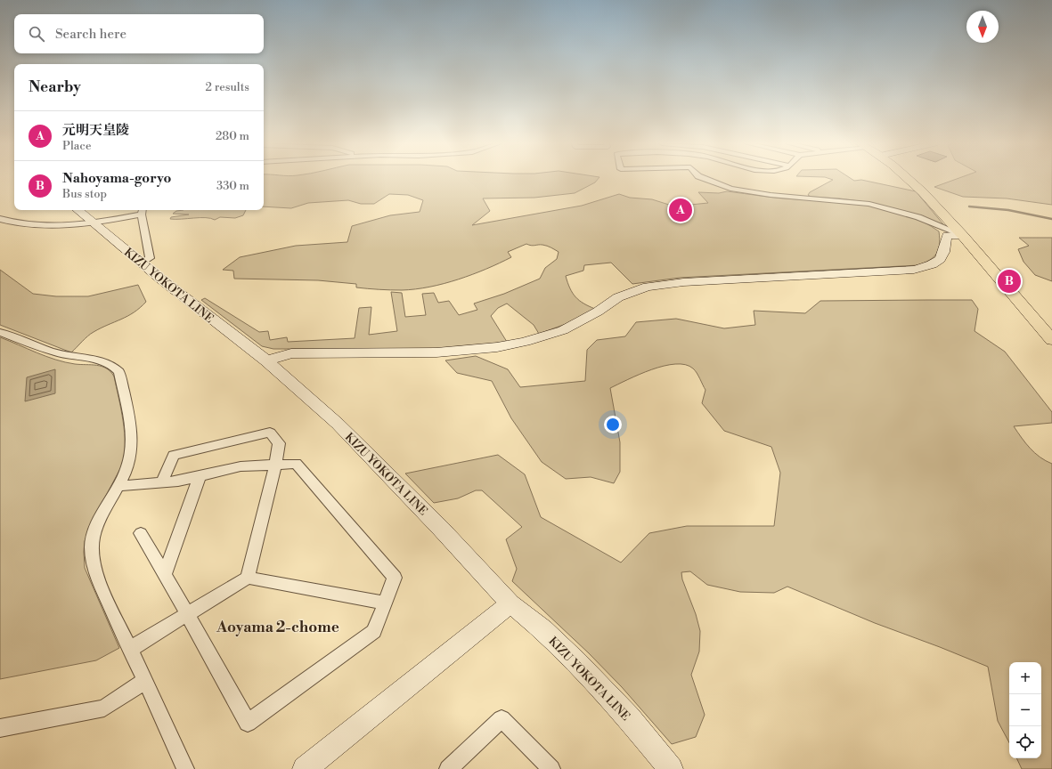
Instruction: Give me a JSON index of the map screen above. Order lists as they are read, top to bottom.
{
  "streets": {
    "main road": ["KIZU YOKOTA LINE"]
  },
  "districts": ["Aoyama 2-chome"],
  "north": "bottom",
  "page": {
    "search": "Search here",
    "heading": ["Nearby", "2 results"],
    "list": [
      {
        "mark": "A",
        "name": "元明天皇陵",
        "note": "Place",
        "value": "280 m"
      },
      {
        "mark": "B",
        "name": "Nahoyama-goryo",
        "note": "Bus stop",
        "value": "330 m"
      }
    ],
    "pins": ["A", "B"],
    "map_buttons": ["+", "−"]
  }
}
